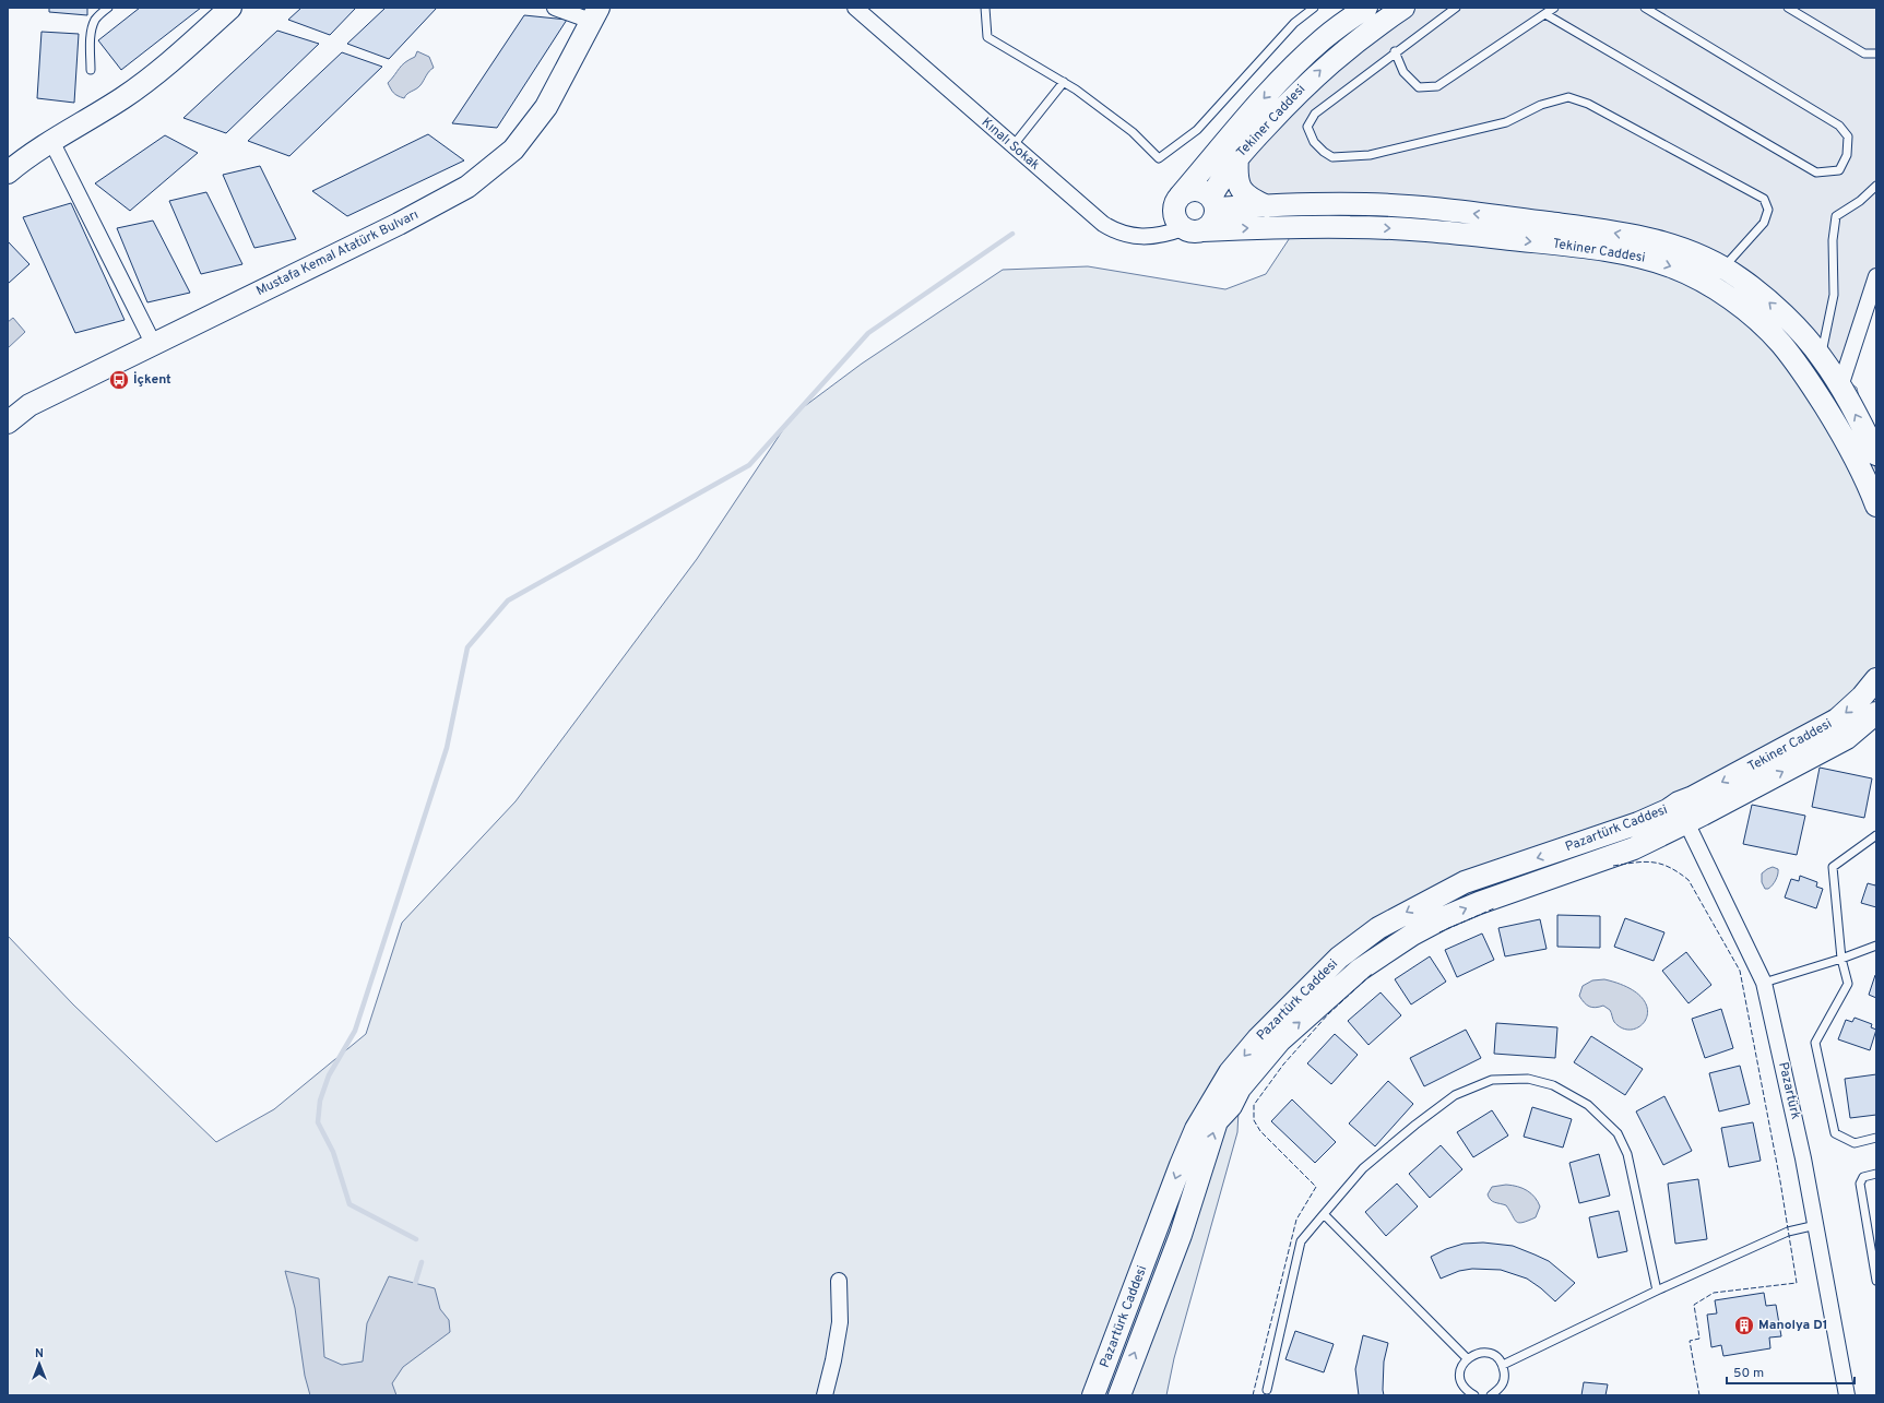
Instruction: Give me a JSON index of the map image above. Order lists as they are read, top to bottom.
{
  "streets": {
    "street": [
      "Tekiner Caddesi",
      "Kınalı Sokak",
      "Mustafa Kemal Atatürk Bulvarı",
      "Pazartürk Caddesi",
      "Pazartürk"
    ]
  },
  "crossings": [
    ["Tekiner Caddesi", "Kınalı Sokak"],
    ["Tekiner Caddesi", "Pazartürk Caddesi"],
    ["Tekiner Caddesi", "Pazartürk"],
    ["Pazartürk Caddesi", "Pazartürk"]
  ],
  "places": {
    "bus stop": ["İçkent"],
    "building": ["Manolya D1"]
  },
  "scale_bar": "50 m",
  "north": "top"
}
